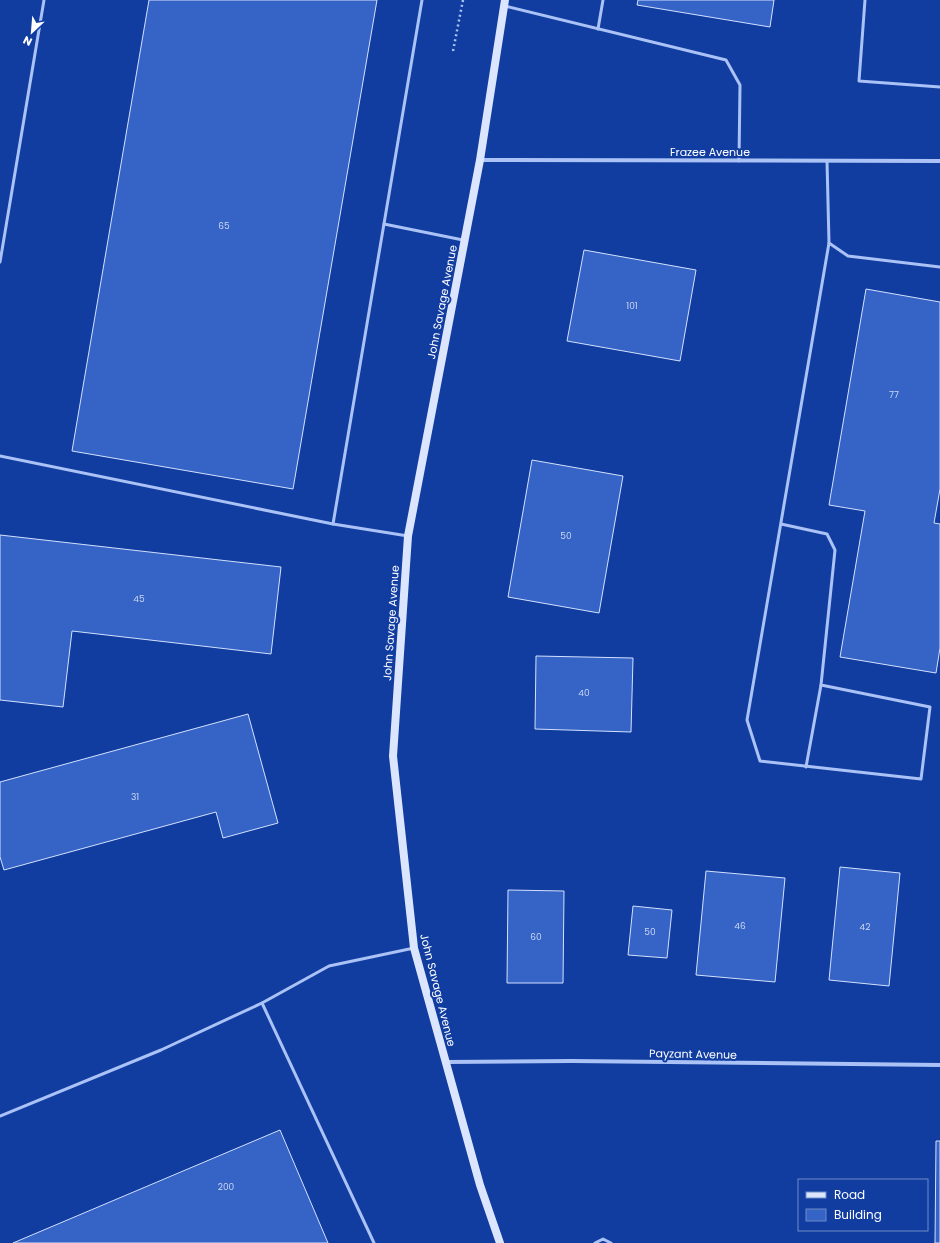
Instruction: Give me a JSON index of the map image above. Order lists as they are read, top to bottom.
{
  "streets": {
    "main road": ["John Savage Avenue"],
    "street": ["Frazee Avenue", "Payzant Avenue"]
  },
  "crossings": [
    ["Frazee Avenue", "John Savage Avenue"],
    ["John Savage Avenue", "Payzant Avenue"]
  ],
  "house_numbers": [
    "65",
    "101",
    "77",
    "50",
    "45",
    "40",
    "31",
    "46",
    "42",
    "50",
    "60",
    "200"
  ],
  "legend": ["Road", "Building"],
  "north": "bottom left"
}
